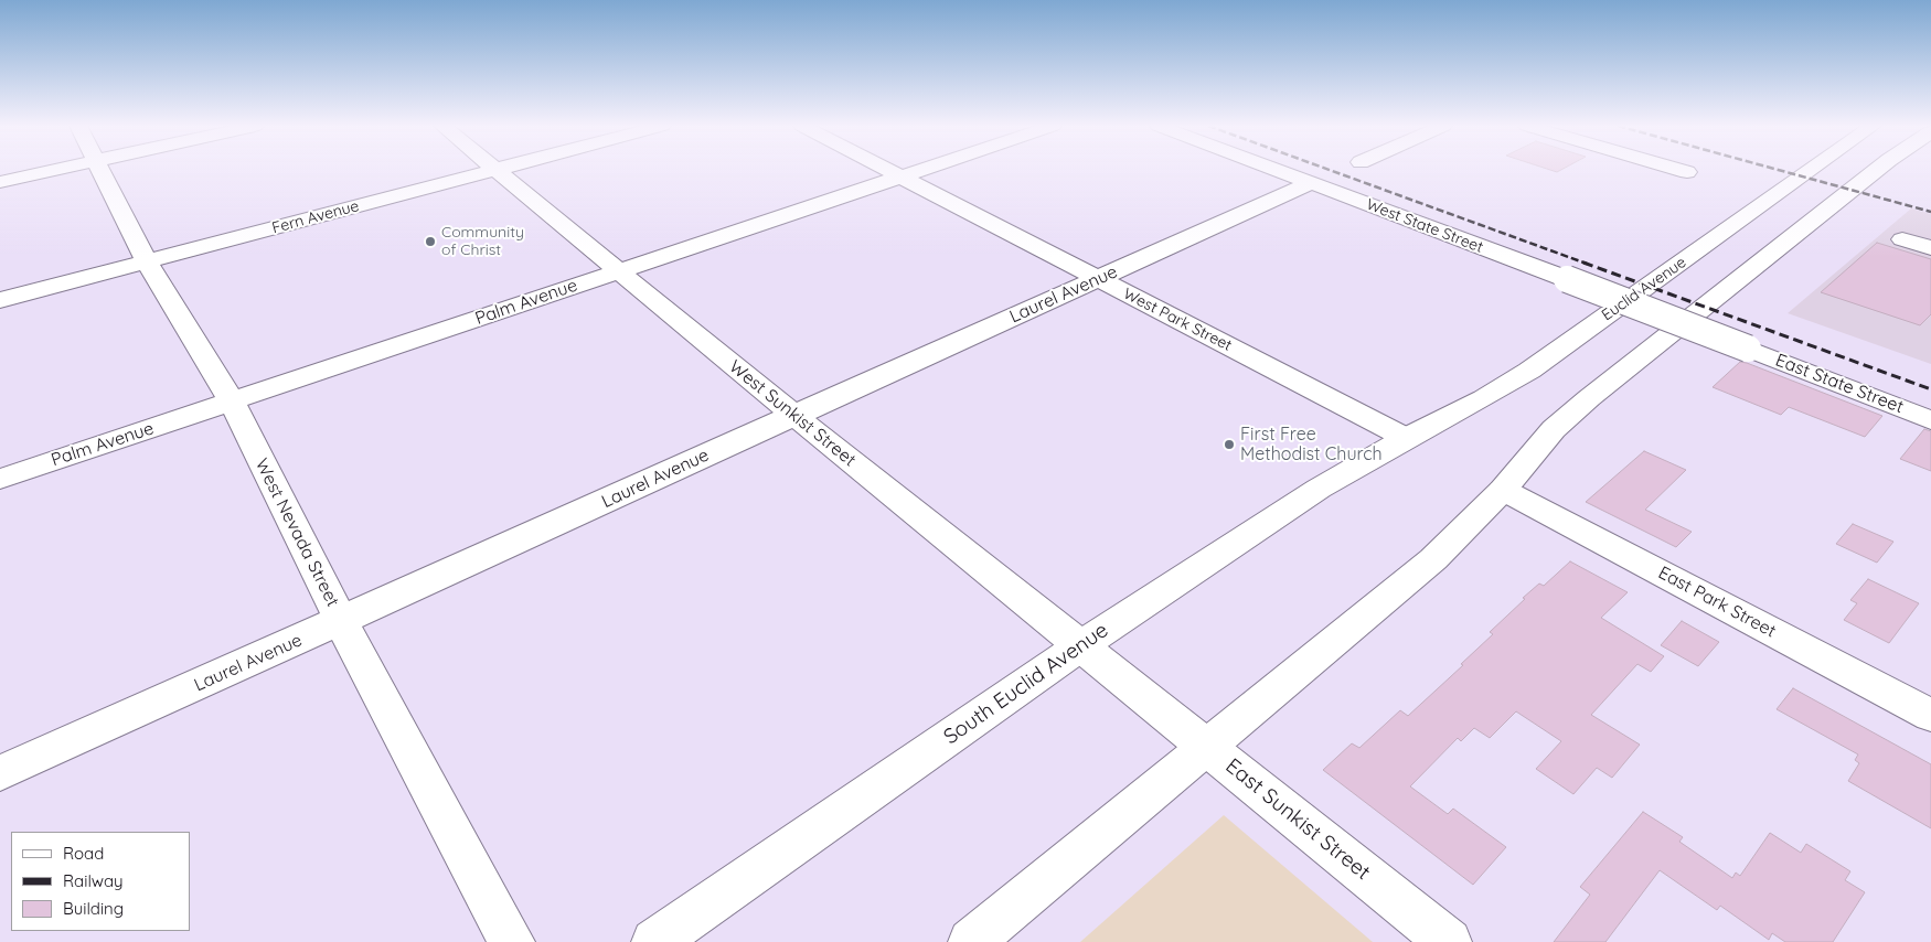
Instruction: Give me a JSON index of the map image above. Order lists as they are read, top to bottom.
{
  "streets": {
    "street": [
      "Fern Avenue",
      "West State Street",
      "Euclid Avenue",
      "Laurel Avenue",
      "Palm Avenue",
      "West Park Street",
      "East State Street",
      "West Sunkist Street",
      "West Nevada Street",
      "East Park Street",
      "South Euclid Avenue",
      "East Sunkist Street"
    ]
  },
  "crossings": [
    ["Fern Avenue", "West Sunkist Street"],
    ["Fern Avenue", "West Nevada Street"],
    ["West State Street", "Laurel Avenue"],
    ["West State Street", "East State Street"],
    ["Euclid Avenue", "West Park Street"],
    ["Euclid Avenue", "South Euclid Avenue"],
    ["Laurel Avenue", "West Park Street"],
    ["Laurel Avenue", "West Sunkist Street"],
    ["Laurel Avenue", "West Nevada Street"],
    ["Palm Avenue", "West Park Street"],
    ["Palm Avenue", "West Sunkist Street"],
    ["Palm Avenue", "West Nevada Street"],
    ["West Park Street", "South Euclid Avenue"],
    ["West Sunkist Street", "South Euclid Avenue"],
    ["West Sunkist Street", "East Sunkist Street"]
  ],
  "places": ["Community of Christ", "First Free Methodist Church"],
  "legend": ["Road", "Railway", "Building"]
}
